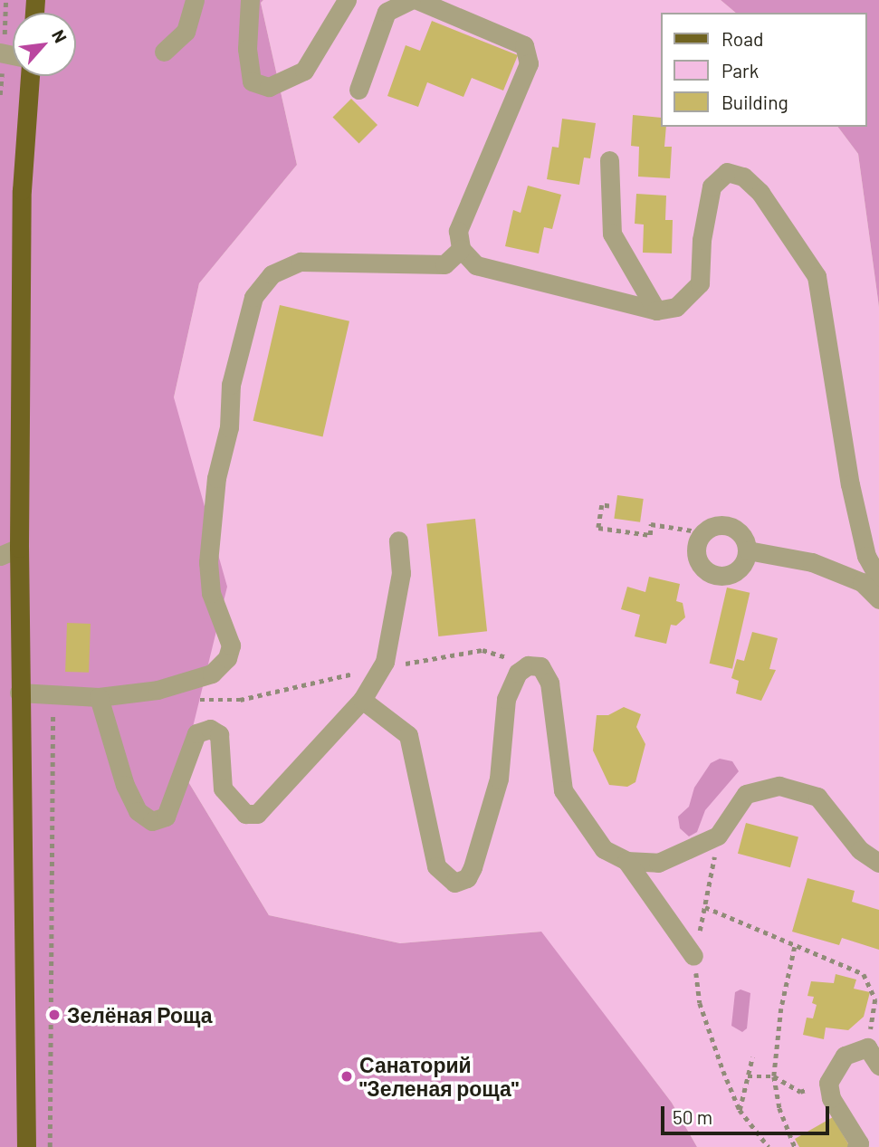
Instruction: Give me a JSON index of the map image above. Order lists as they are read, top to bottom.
{
  "places": ["Зелёная Роща", "Санаторий \"Зеленая роща\""],
  "legend": ["Road", "Park", "Building"],
  "scale_bar": "50 m",
  "north": "top right"
}
